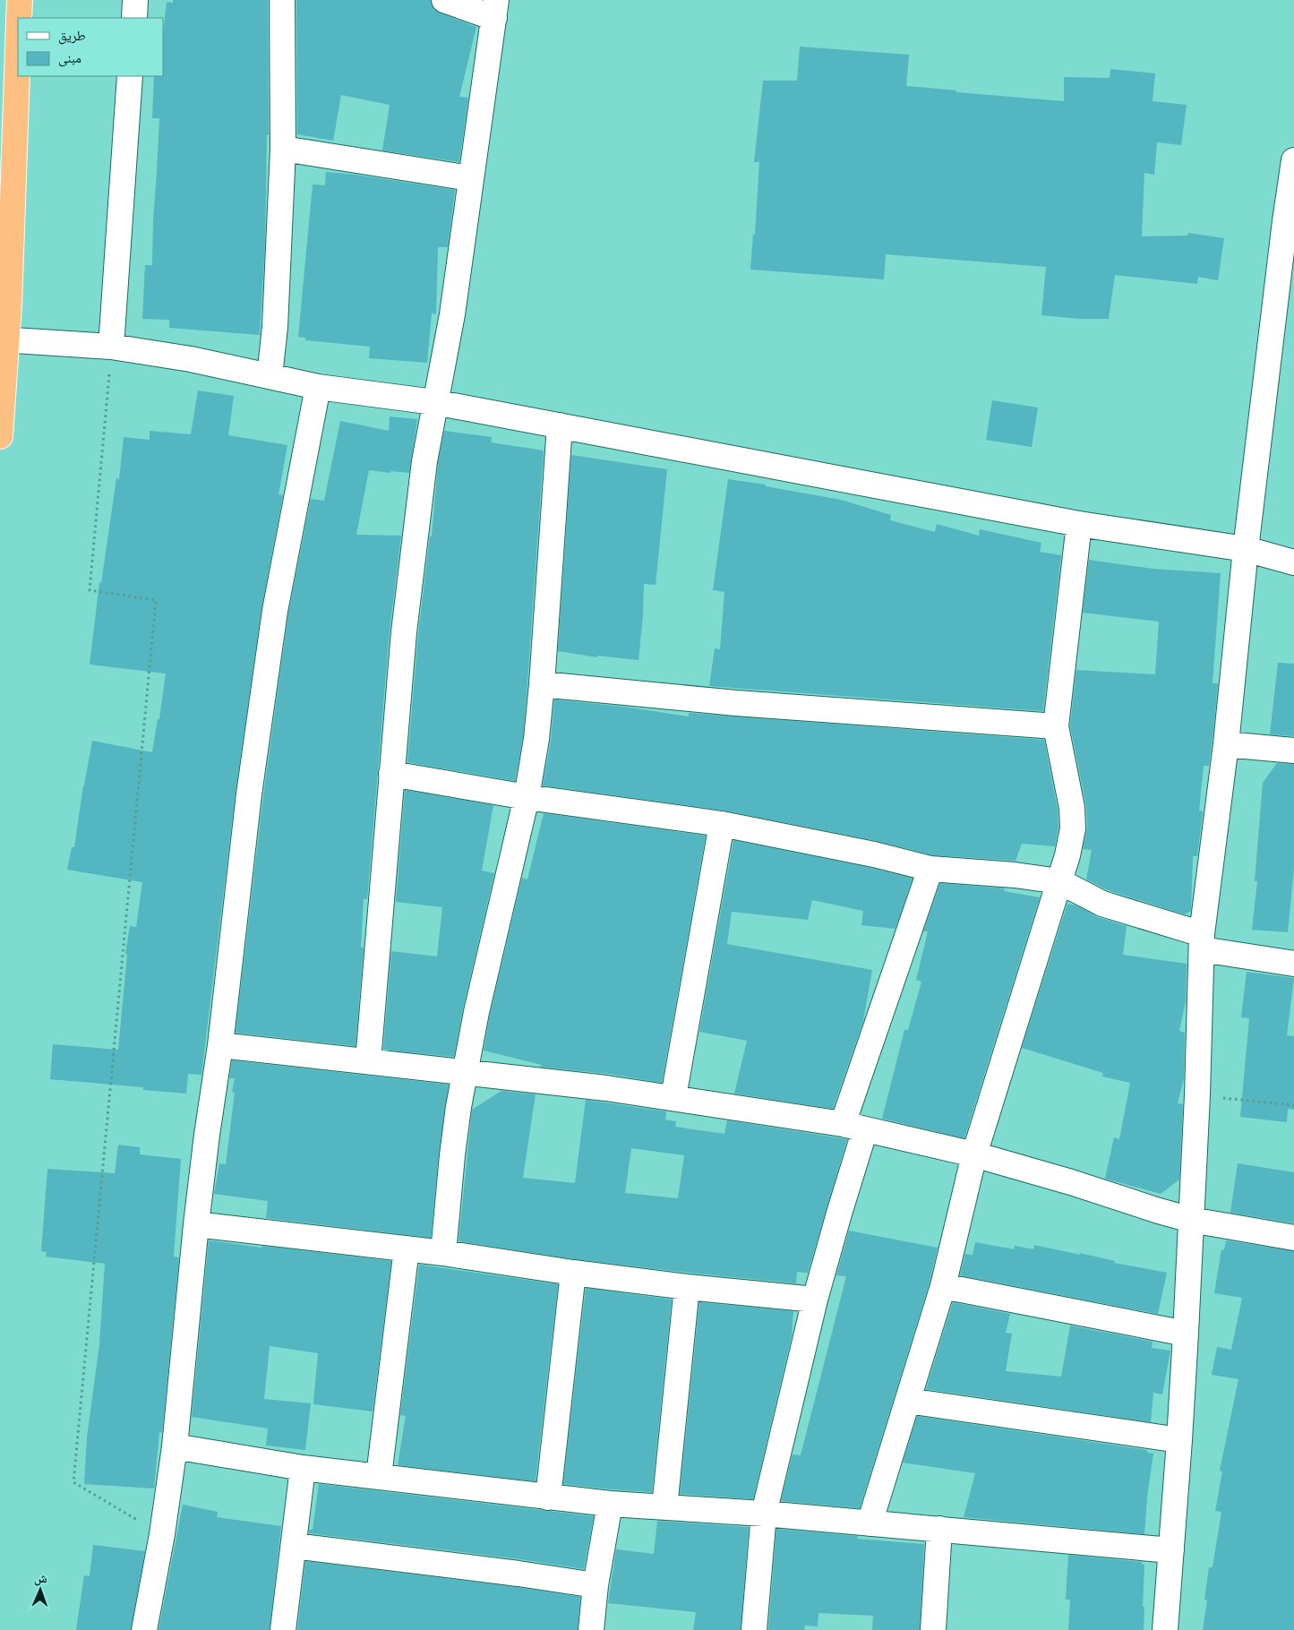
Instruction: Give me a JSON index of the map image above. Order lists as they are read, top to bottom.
{
  "legend": ["طريق", "مبنى"],
  "north": "top"
}
